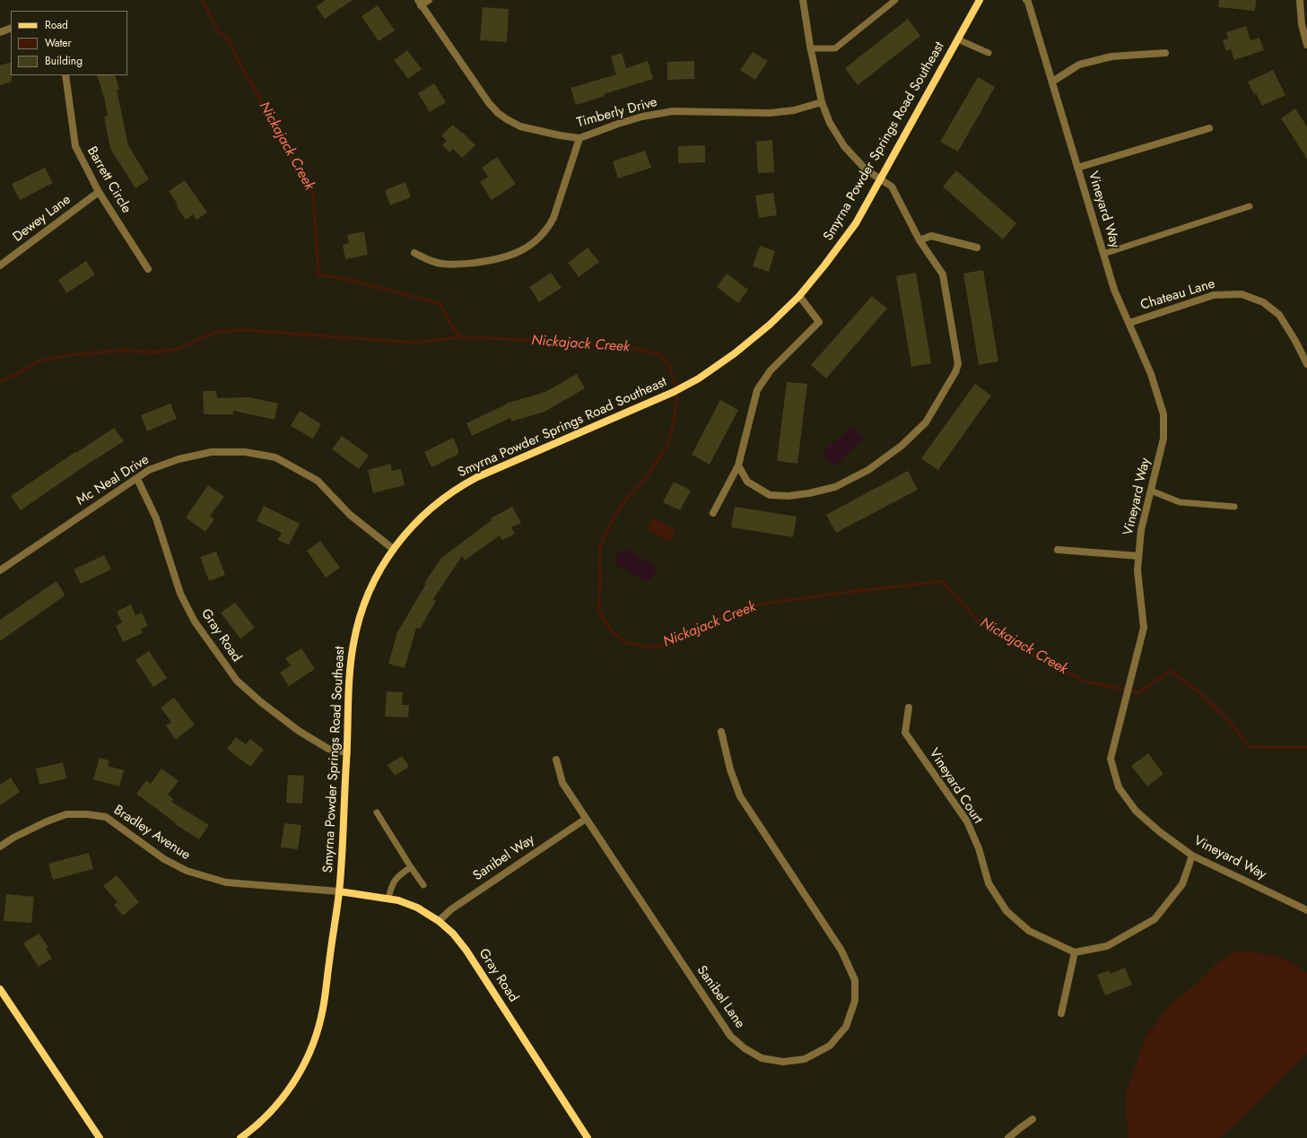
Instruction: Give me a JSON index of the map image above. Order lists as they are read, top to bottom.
{
  "streets": {
    "street": [
      "Timberly Drive",
      "Smyrna Powder Springs Road Southeast",
      "Barrett Circle",
      "Vineyard Way",
      "Dewey Lane",
      "Chateau Lane",
      "Mc Neal Drive",
      "Gray Road",
      "Vineyard Court",
      "Bradley Avenue",
      "Sanibel Way",
      "Sanibel Lane"
    ]
  },
  "crossings": [
    ["Smyrna Powder Springs Road Southeast", "Mc Neal Drive"],
    ["Smyrna Powder Springs Road Southeast", "Gray Road"],
    ["Smyrna Powder Springs Road Southeast", "Bradley Avenue"],
    ["Barrett Circle", "Dewey Lane"],
    ["Vineyard Way", "Chateau Lane"],
    ["Mc Neal Drive", "Gray Road"],
    ["Gray Road", "Bradley Avenue"],
    ["Gray Road", "Sanibel Way"],
    ["Sanibel Way", "Sanibel Lane"]
  ],
  "water": ["Nickajack Creek"],
  "legend": ["Road", "Water", "Building"]
}
